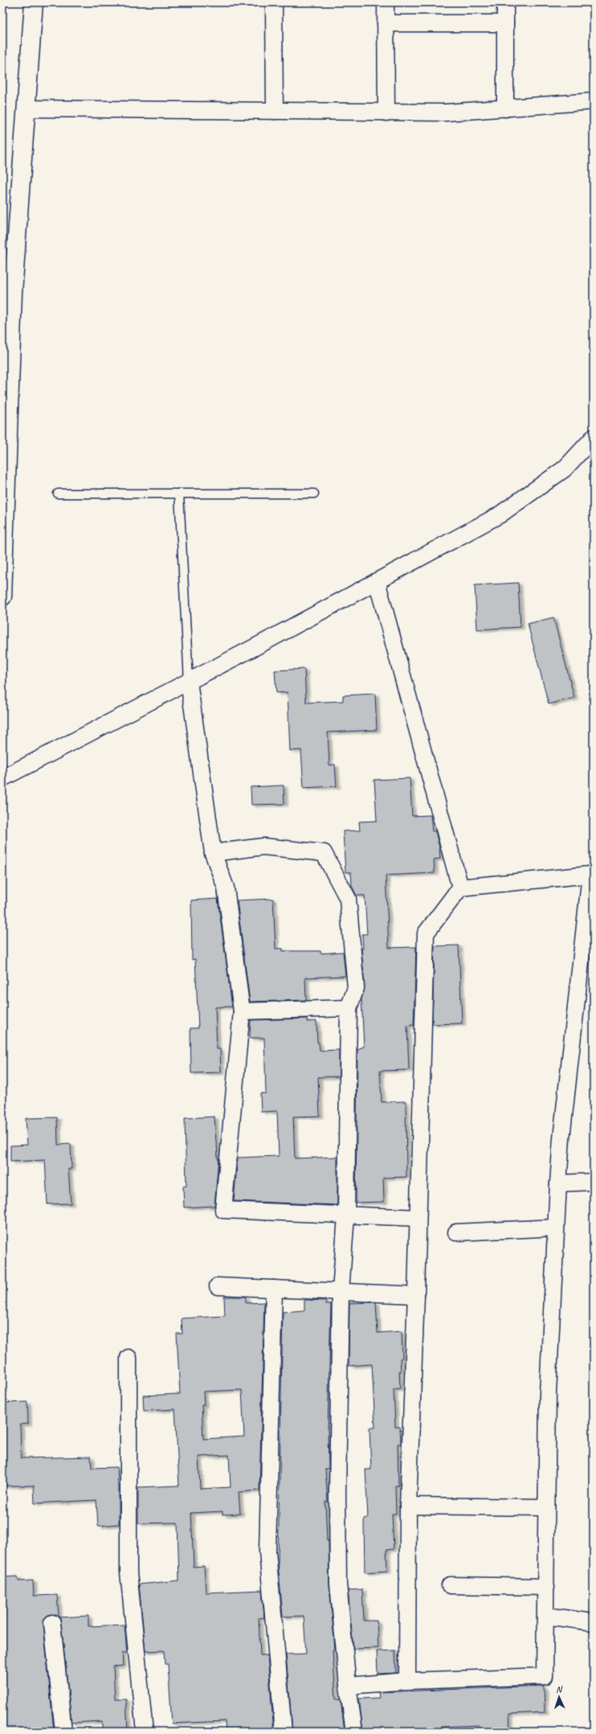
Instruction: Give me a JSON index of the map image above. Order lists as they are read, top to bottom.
{
  "north": "top"
}
